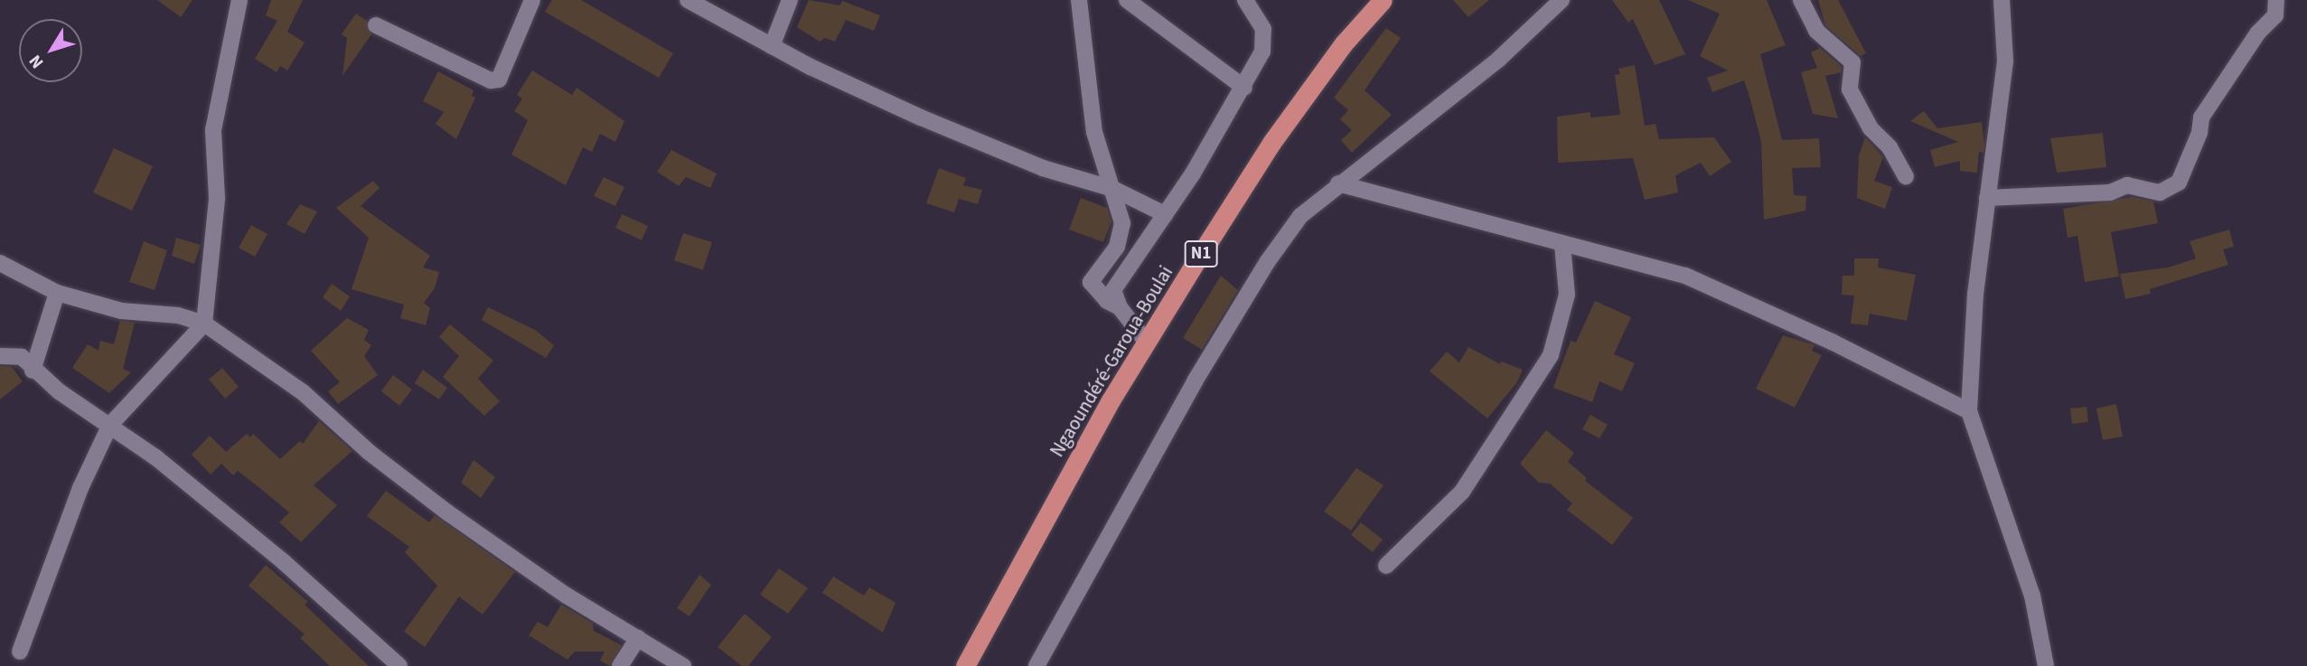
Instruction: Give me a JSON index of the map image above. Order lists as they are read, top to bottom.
{
  "streets": {
    "highway": ["N1", "Ngaoundéré-Garoua-Boulai"]
  },
  "north": "bottom left"
}
